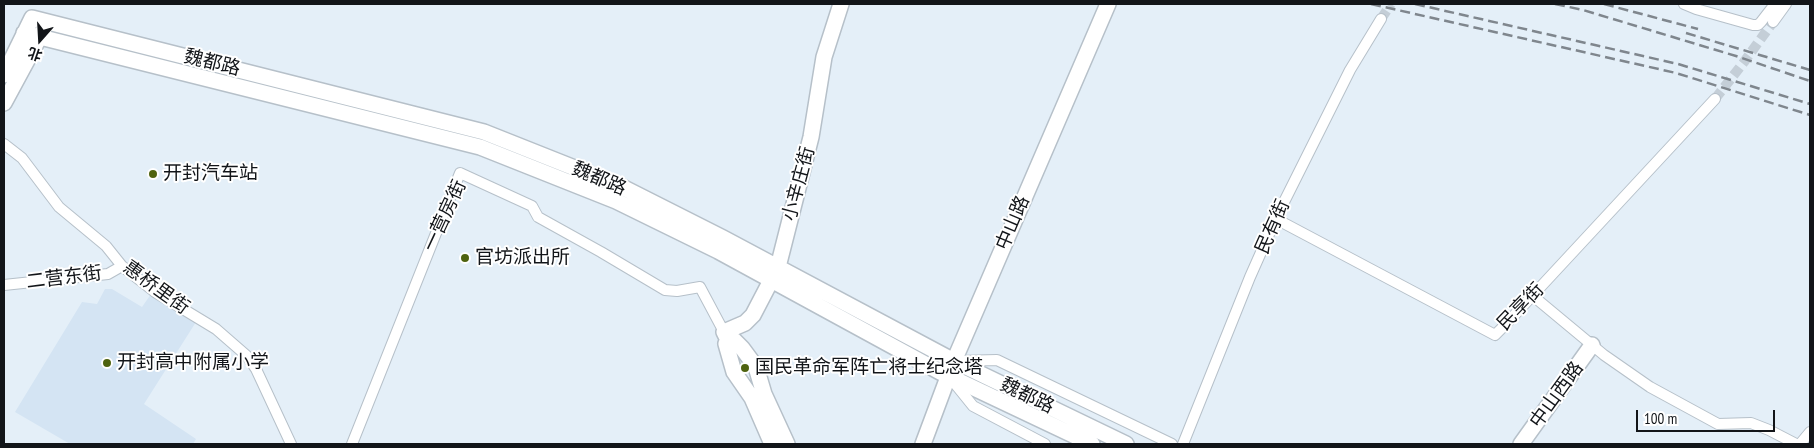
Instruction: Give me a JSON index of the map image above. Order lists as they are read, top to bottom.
{
  "streets": {
    "main road": [
      "魏都路",
      "小辛庄街",
      "中山路",
      "中山西路"
    ],
    "street": [
      "一营房街",
      "民有街",
      "二营东街",
      "惠桥里街",
      "民享街"
    ]
  },
  "crossings": [
    ["魏都路", "小辛庄街"],
    ["魏都路", "中山路"],
    ["小辛庄街", "一营房街"],
    ["民有街", "民享街"],
    ["二营东街", "惠桥里街"]
  ],
  "places": [
    "开封汽车站",
    "官坊派出所",
    "开封高中附属小学",
    "国民革命军阵亡将士纪念塔"
  ],
  "scale_bar": "100 m",
  "north": "bottom"
}
